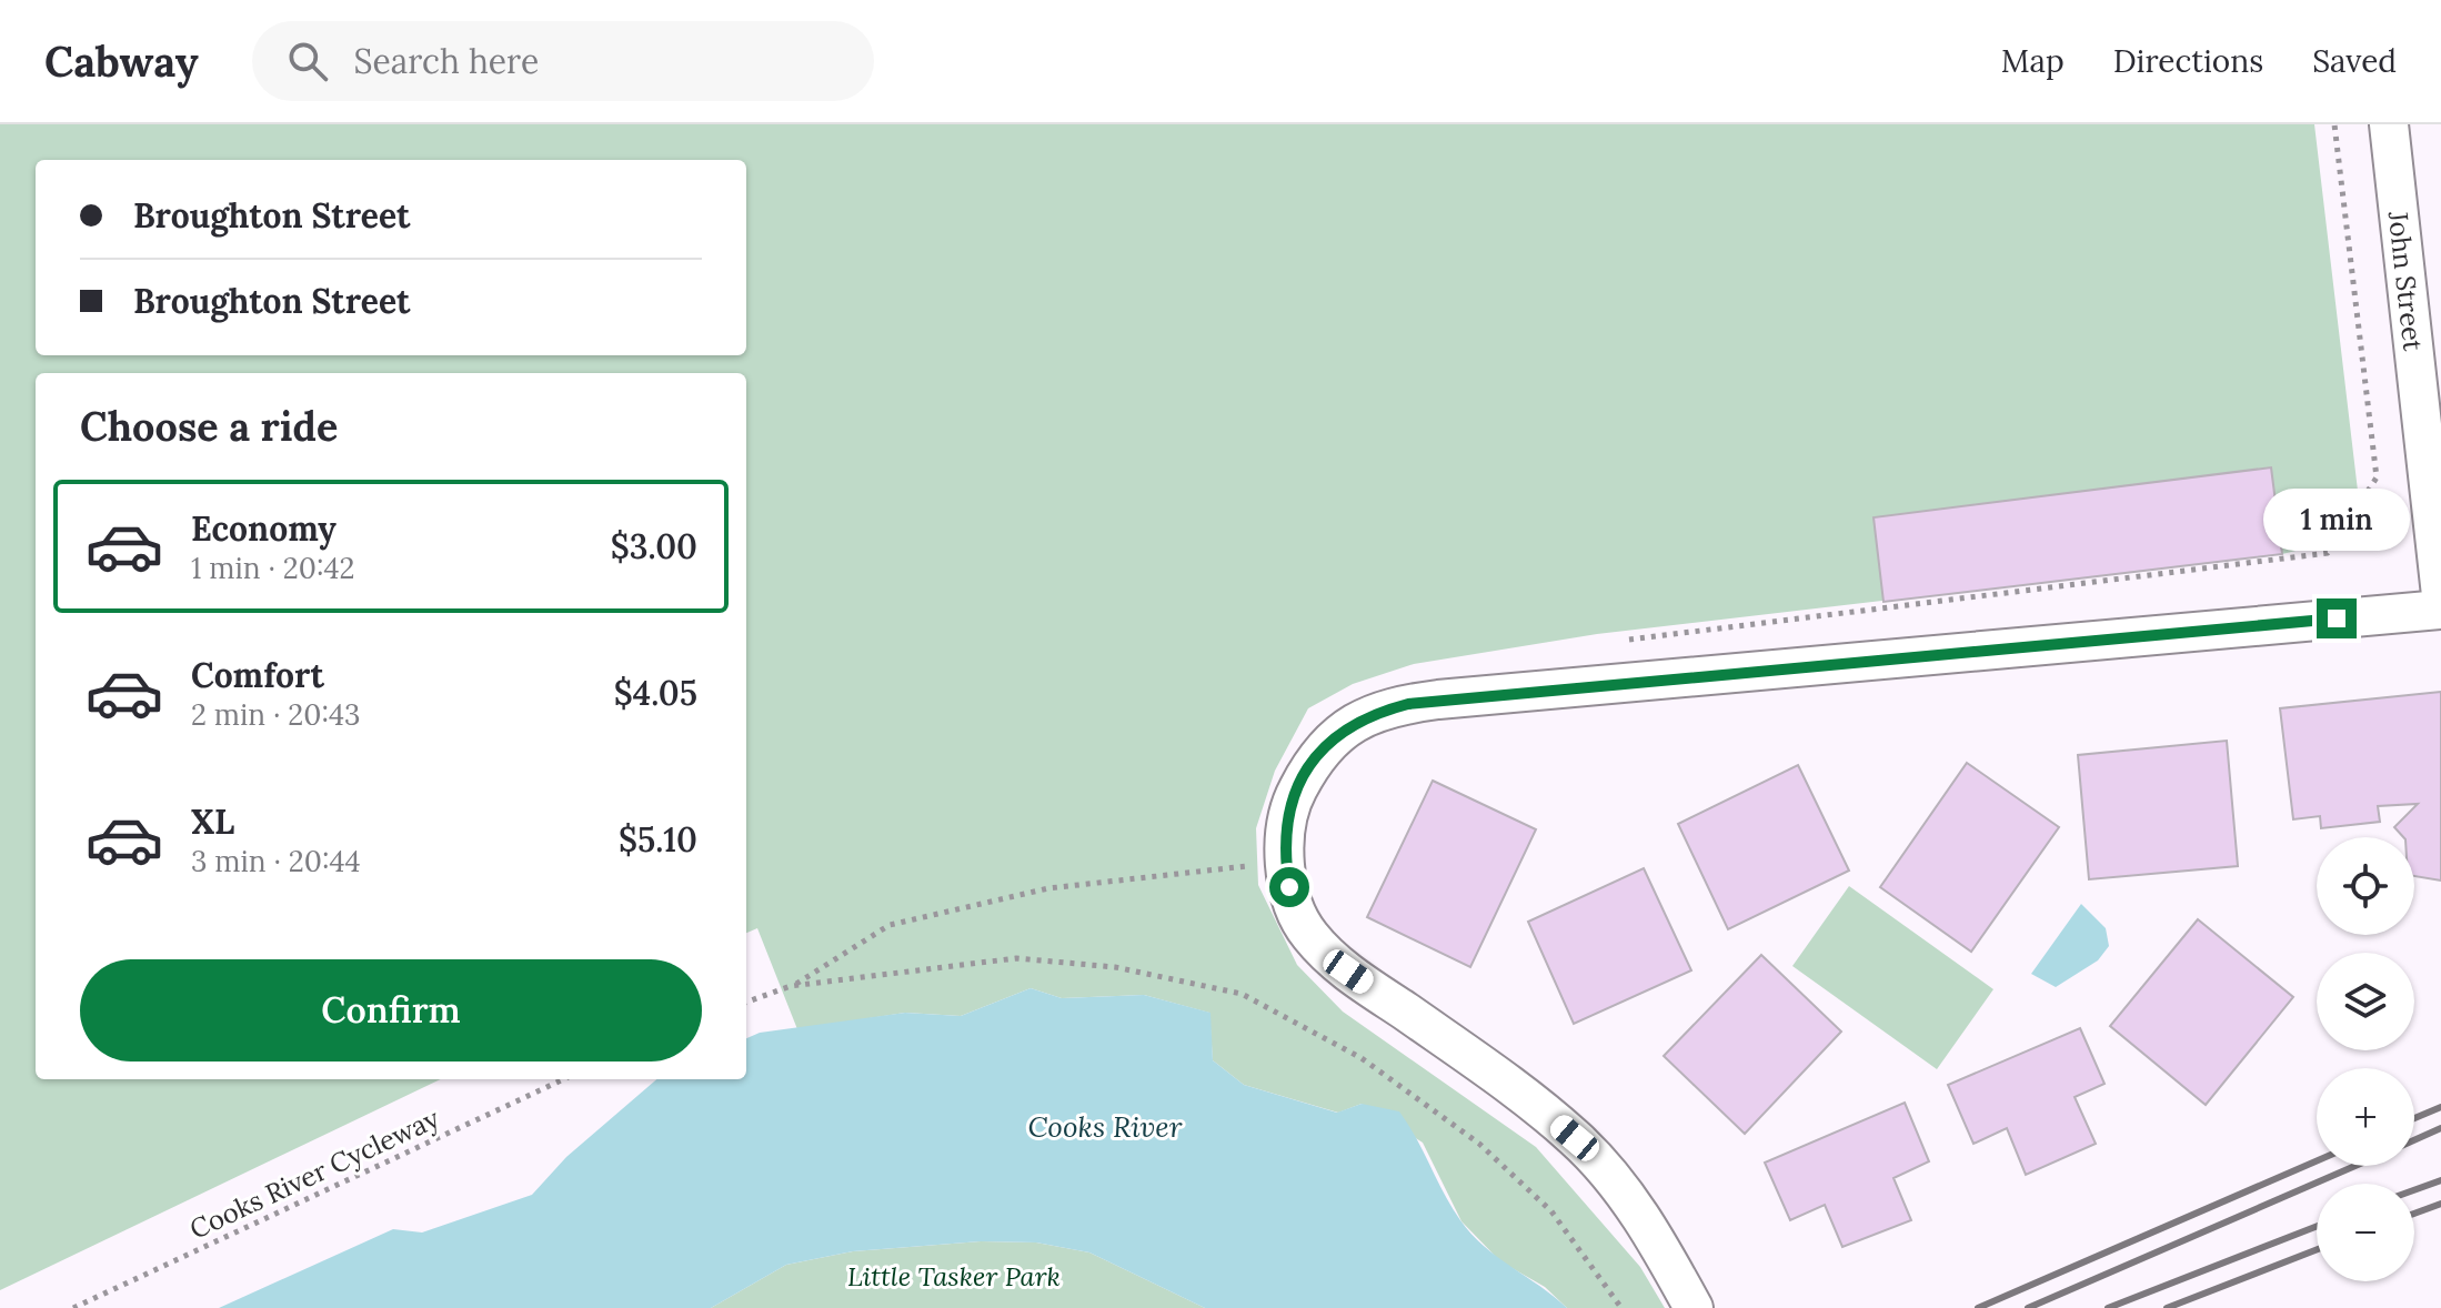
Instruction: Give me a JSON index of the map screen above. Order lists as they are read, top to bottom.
{
  "streets": {
    "street": ["John Street"],
    "path": ["Cooks River Cycleway"]
  },
  "water": ["Cooks River"],
  "parks": ["Little Tasker Park"],
  "page": {
    "header": "Cabway",
    "search": "Search here",
    "nav": ["Map", "Directions", "Saved"],
    "banner": ["Broughton Street", "Broughton Street"],
    "heading": "Choose a ride",
    "list": [
      {
        "name": "Economy",
        "note": "1 min · 20:42",
        "value": "$3.00"
      },
      {
        "name": "Comfort",
        "note": "2 min · 20:43",
        "value": "$4.05"
      },
      {
        "name": "XL",
        "note": "3 min · 20:44",
        "value": "$5.10"
      }
    ],
    "bubble": "1 min",
    "map_buttons": ["+", "−"],
    "buttons": "Confirm"
  }
}
